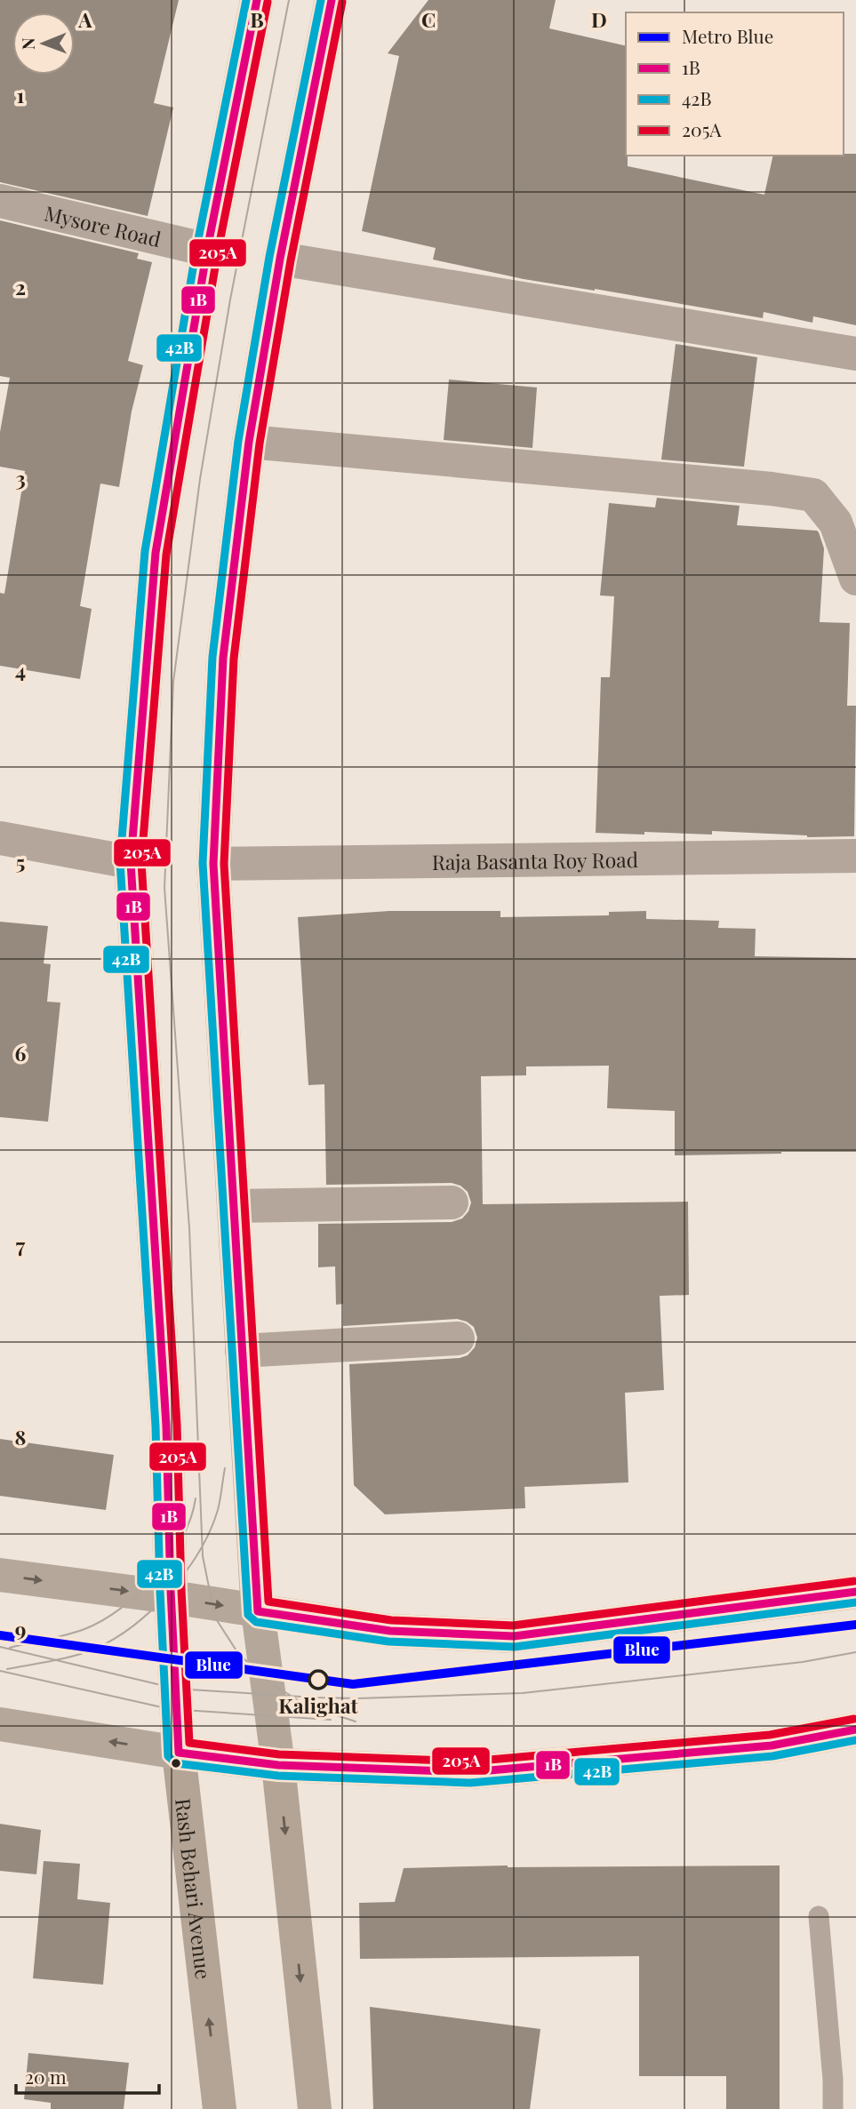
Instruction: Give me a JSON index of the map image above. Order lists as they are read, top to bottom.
{
  "streets": {
    "main road": ["Rash Behari Avenue"],
    "street": ["Mysore Road", "Raja Basanta Roy Road"]
  },
  "crossings": [
    ["Mysore Road", "Rash Behari Avenue"]
  ],
  "places": ["Kalighat"],
  "lines": [
    "transit line 1B",
    "transit line 42B",
    "transit line 205A",
    "metro line Blue"
  ],
  "legend": [
    "Metro Blue",
    "1B",
    "42B",
    "205A"
  ],
  "scale_bar": "20 m",
  "north": "left",
  "grid": {
    "columns": [
      "A",
      "B",
      "C",
      "D"
    ],
    "rows": [
      "1",
      "2",
      "3",
      "4",
      "5",
      "6",
      "7",
      "8",
      "9"
    ]
  }
}
